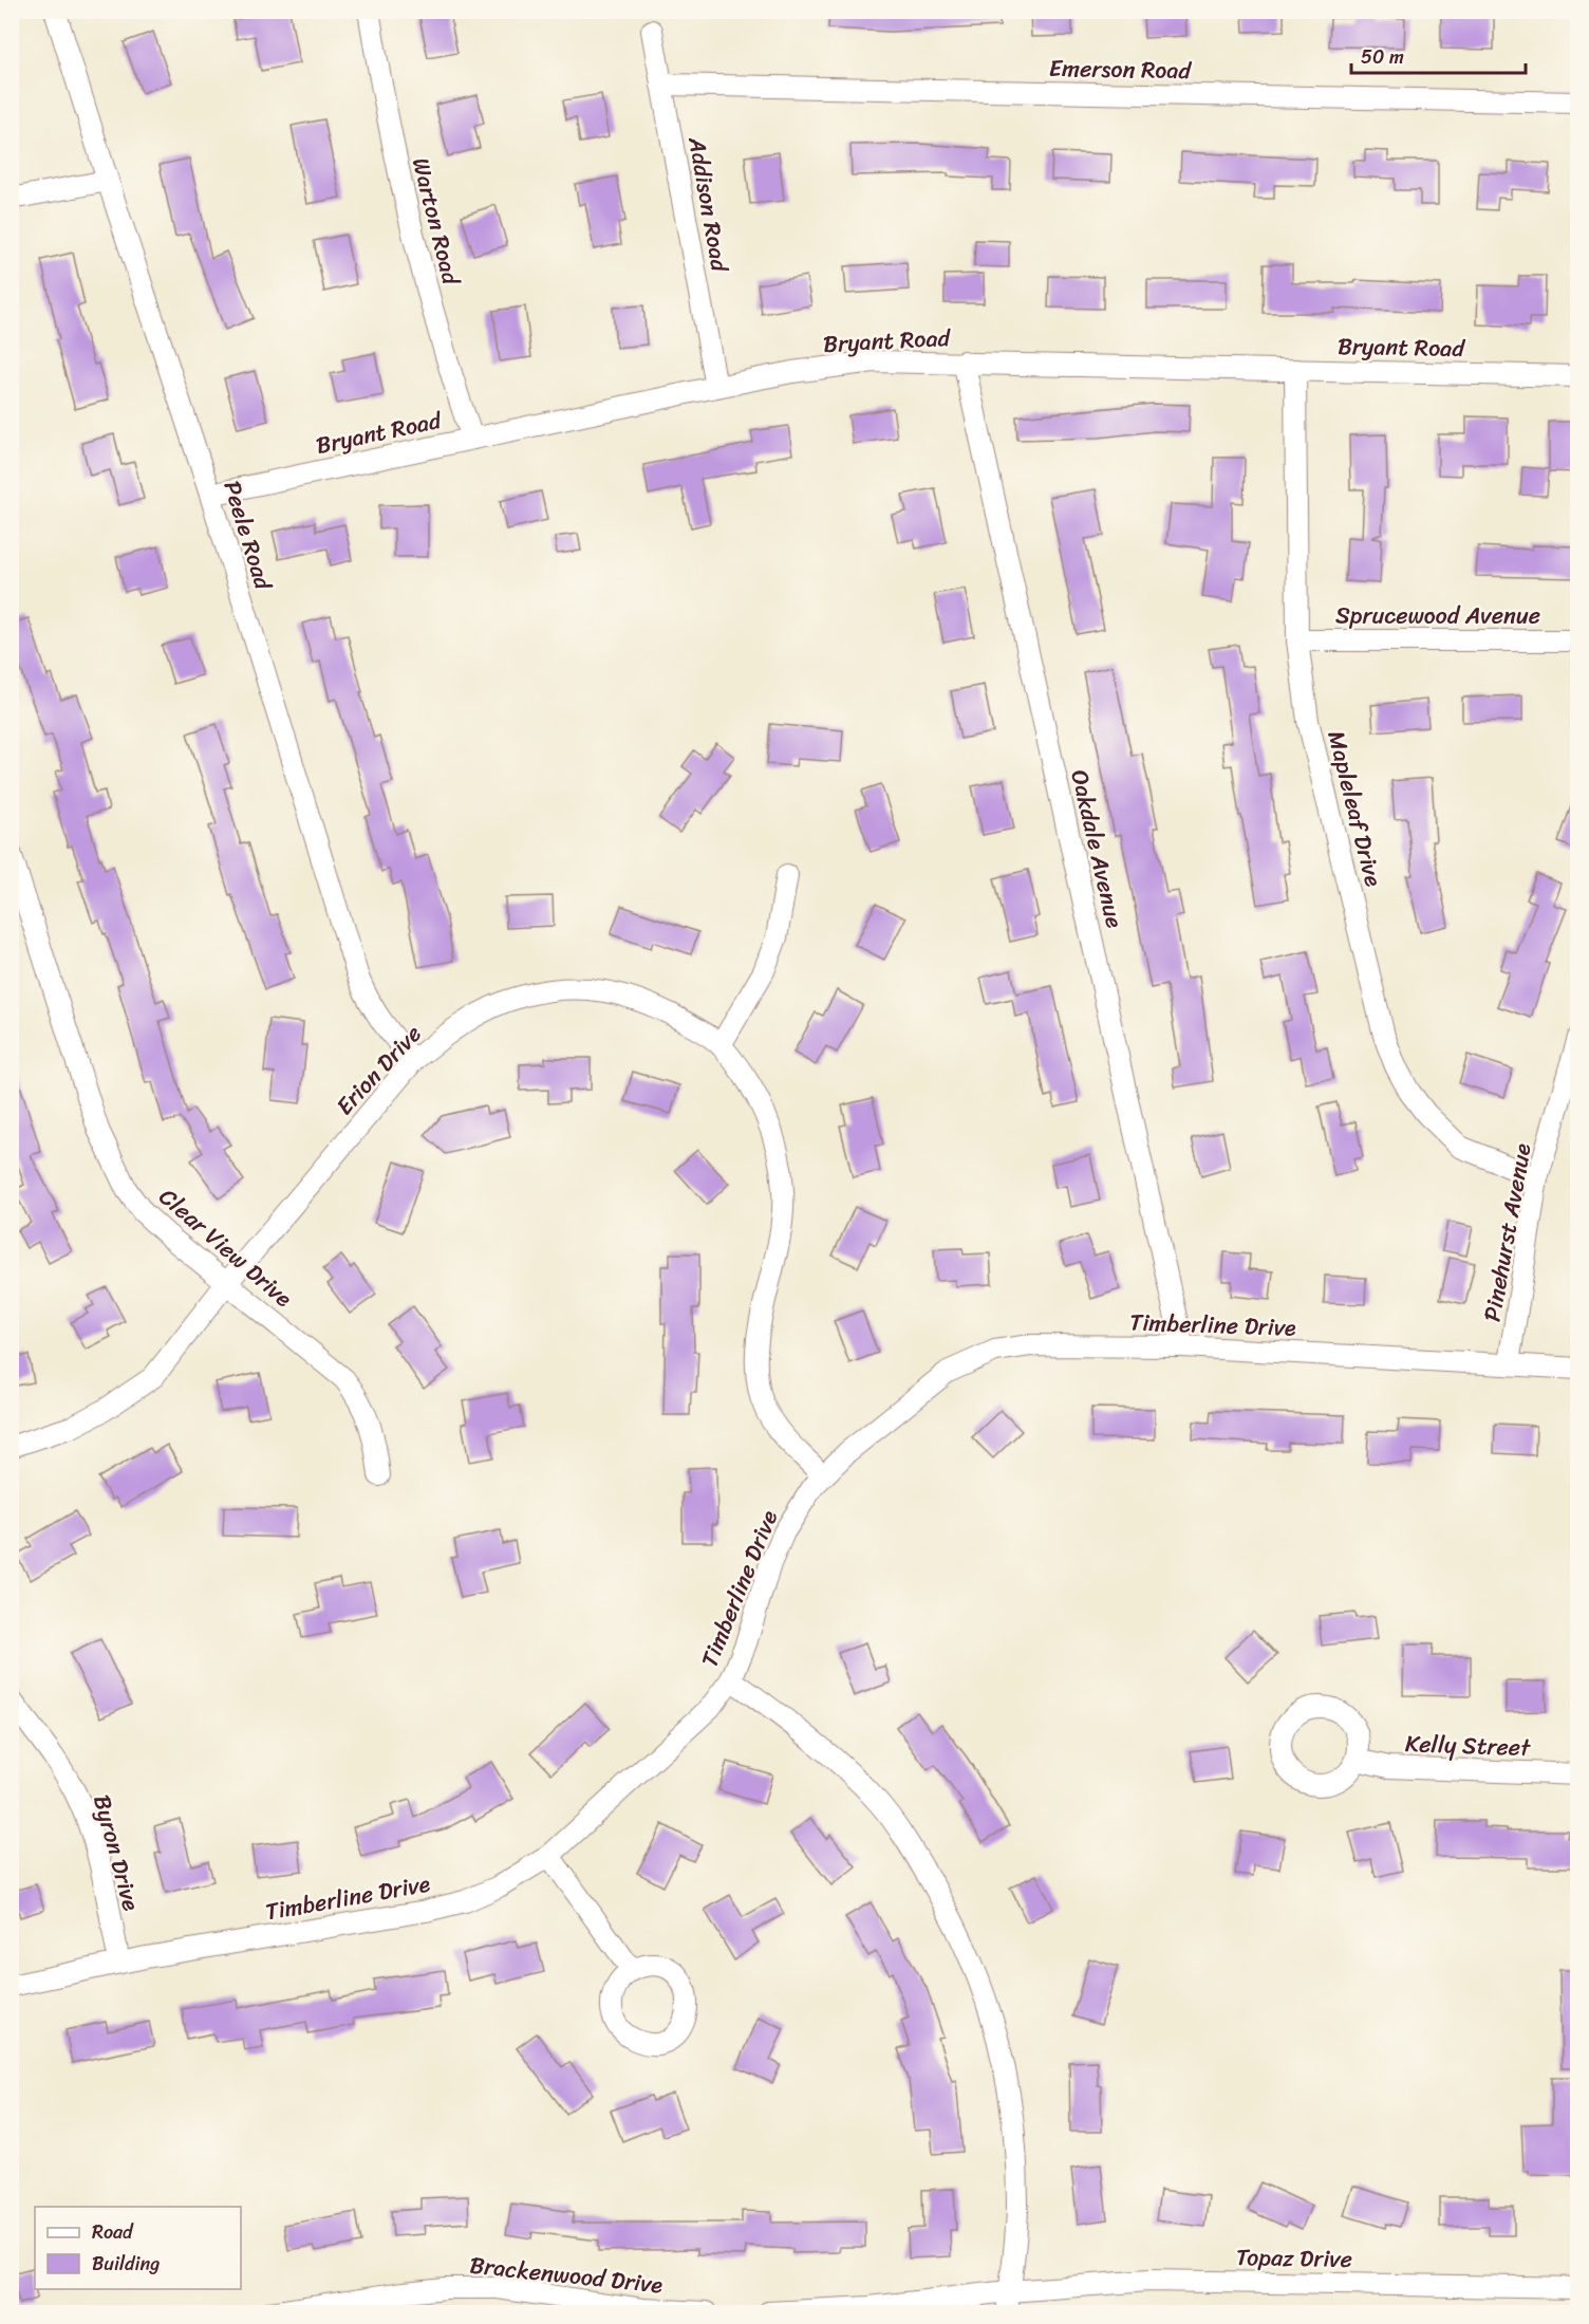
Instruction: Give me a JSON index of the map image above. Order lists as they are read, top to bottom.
{
  "streets": {
    "street": [
      "Emerson Road",
      "Addison Road",
      "Warton Road",
      "Bryant Road",
      "Peele Road",
      "Sprucewood Avenue",
      "Mapleleaf Drive",
      "Oakdale Avenue",
      "Erion Drive",
      "Pinehurst Avenue",
      "Clear View Drive",
      "Timberline Drive",
      "Kelly Street",
      "Byron Drive",
      "Topaz Drive",
      "Brackenwood Drive"
    ]
  },
  "crossings": [
    ["Emerson Road", "Addison Road"],
    ["Addison Road", "Bryant Road"],
    ["Warton Road", "Bryant Road"],
    ["Bryant Road", "Peele Road"],
    ["Bryant Road", "Mapleleaf Drive"],
    ["Bryant Road", "Oakdale Avenue"],
    ["Peele Road", "Erion Drive"],
    ["Sprucewood Avenue", "Mapleleaf Drive"],
    ["Mapleleaf Drive", "Pinehurst Avenue"],
    ["Oakdale Avenue", "Timberline Drive"],
    ["Erion Drive", "Clear View Drive"],
    ["Erion Drive", "Timberline Drive"],
    ["Pinehurst Avenue", "Timberline Drive"],
    ["Timberline Drive", "Byron Drive"]
  ],
  "legend": ["Road", "Building"],
  "scale_bar": "50 m"
}
